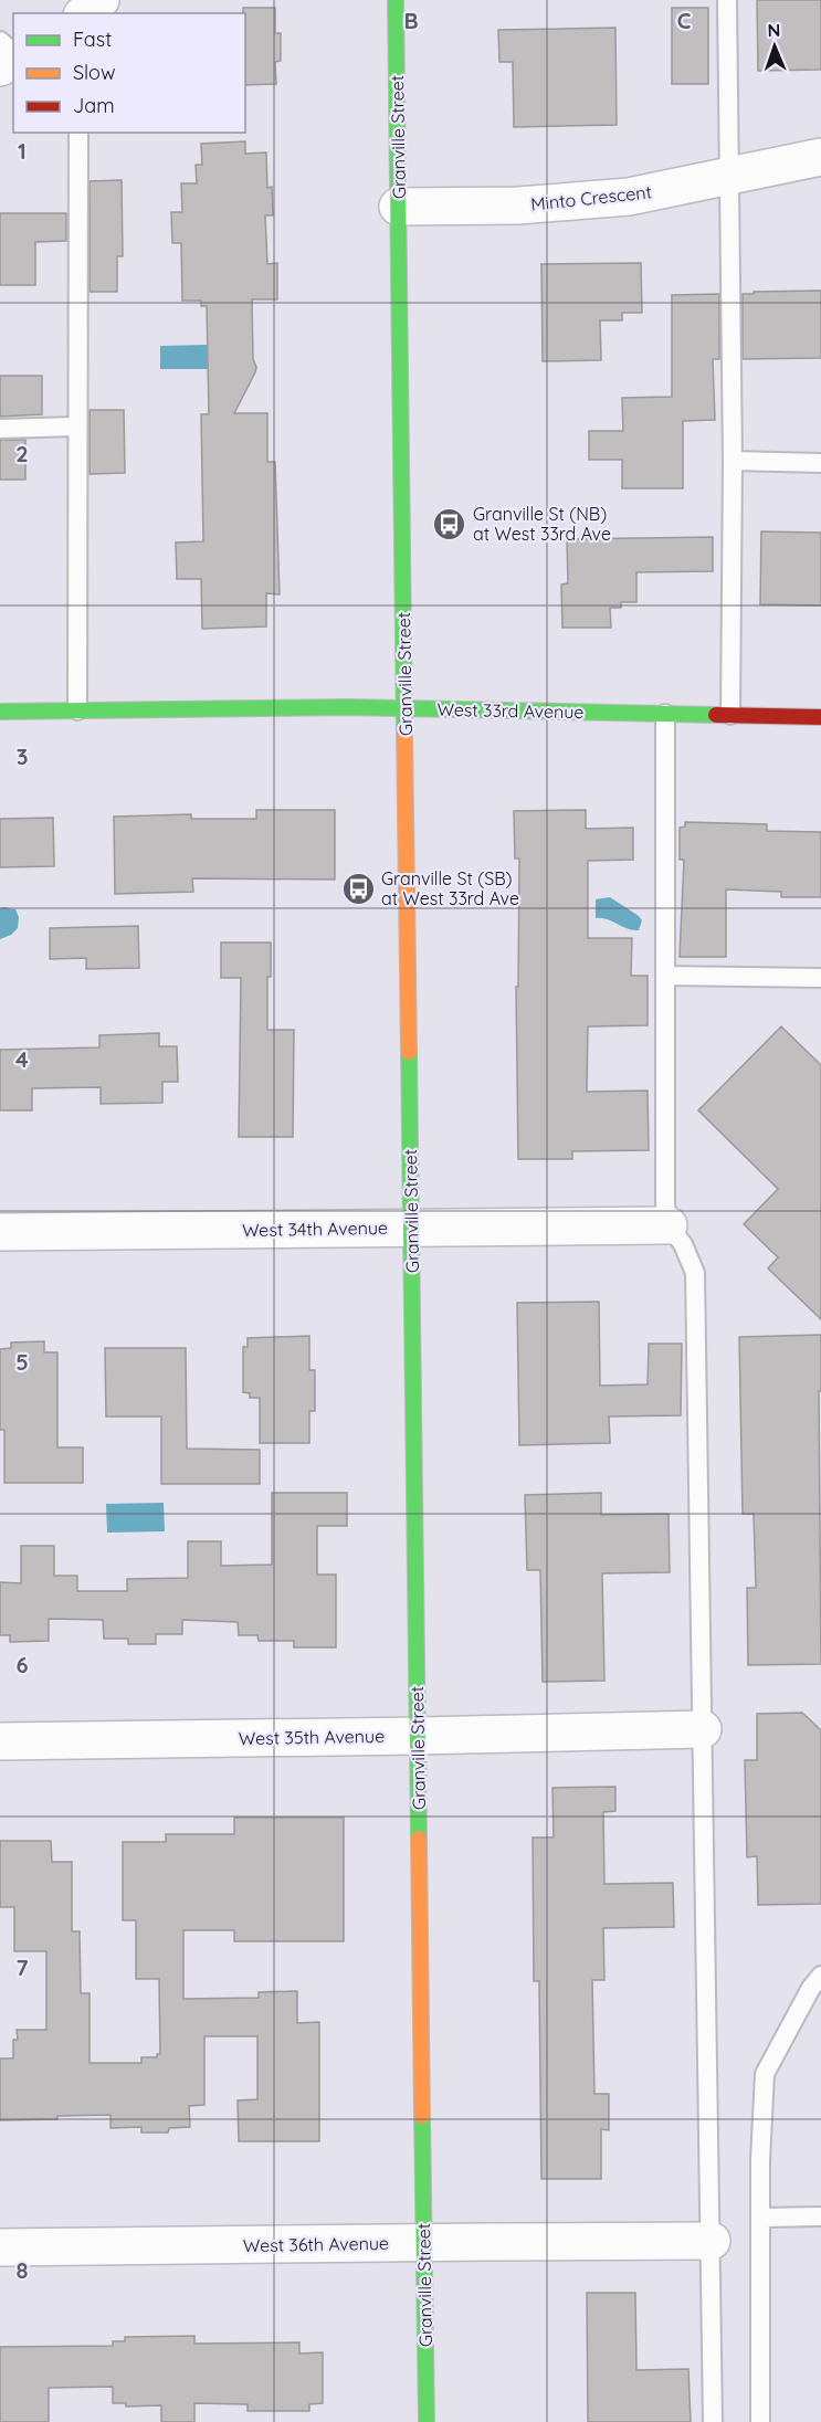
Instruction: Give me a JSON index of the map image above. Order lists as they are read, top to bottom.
{
  "streets": {
    "main road": ["Granville Street", "West 33rd Avenue"],
    "street": [
      "Minto Crescent",
      "West 34th Avenue",
      "West 35th Avenue",
      "West 36th Avenue"
    ]
  },
  "crossings": [
    ["Granville Street", "Minto Crescent"],
    ["Granville Street", "West 33rd Avenue"],
    ["Granville Street", "West 34th Avenue"],
    ["Granville Street", "West 35th Avenue"],
    ["Granville Street", "West 36th Avenue"]
  ],
  "places": {
    "bus stop": ["Granville St (NB) at West 33rd Ave", "Granville St (SB) at West 33rd Ave"]
  },
  "legend": ["Fast", "Slow", "Jam"],
  "north": "top",
  "grid": {
    "columns": ["B", "C"],
    "rows": [
      "1",
      "2",
      "3",
      "4",
      "5",
      "6",
      "7",
      "8"
    ]
  }
}
